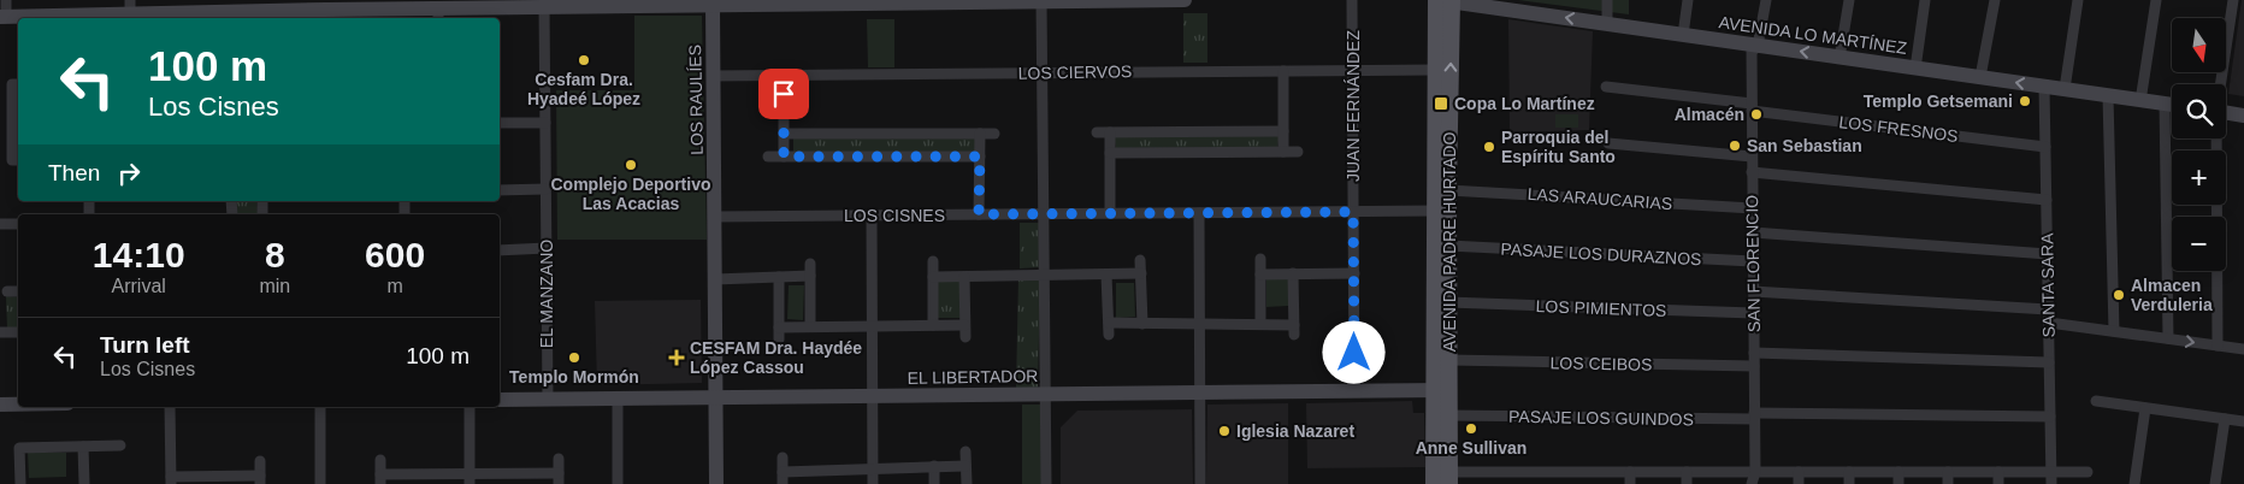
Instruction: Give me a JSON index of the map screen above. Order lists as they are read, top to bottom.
{
  "streets": {
    "main road": [
      "AVENIDA LO MARTÍNEZ",
      "LOS RAULÍES",
      "AVENIDA PADRE HURTADO",
      "EL LIBERTADOR"
    ],
    "street": [
      "LOS CIERVOS",
      "JUAN FERNÁNDEZ",
      "LOS FRESNOS",
      "LAS ARAUCARIAS",
      "LOS CISNES",
      "PASAJE LOS DURAZNOS",
      "SAN FLORENCIO",
      "SANTA SARA",
      "EL MANZANO",
      "LOS PIMIENTOS",
      "LOS CEIBOS",
      "PASAJE LOS GUINDOS"
    ]
  },
  "crossings": [
    ["AVENIDA LO MARTÍNEZ", "AVENIDA PADRE HURTADO"],
    ["AVENIDA LO MARTÍNEZ", "SAN FLORENCIO"],
    ["AVENIDA LO MARTÍNEZ", "SANTA SARA"],
    ["LOS CIERVOS", "LOS RAULÍES"],
    ["LOS CIERVOS", "JUAN FERNÁNDEZ"],
    ["LOS CIERVOS", "AVENIDA PADRE HURTADO"],
    ["LOS RAULÍES", "LOS CISNES"],
    ["LOS RAULÍES", "EL LIBERTADOR"],
    ["JUAN FERNÁNDEZ", "LOS CISNES"],
    ["JUAN FERNÁNDEZ", "EL LIBERTADOR"],
    ["LOS FRESNOS", "SAN FLORENCIO"],
    ["LOS FRESNOS", "SANTA SARA"],
    ["LAS ARAUCARIAS", "AVENIDA PADRE HURTADO"],
    ["LAS ARAUCARIAS", "SAN FLORENCIO"],
    ["LOS CISNES", "AVENIDA PADRE HURTADO"],
    ["AVENIDA PADRE HURTADO", "PASAJE LOS DURAZNOS"],
    ["AVENIDA PADRE HURTADO", "LOS PIMIENTOS"],
    ["AVENIDA PADRE HURTADO", "LOS CEIBOS"],
    ["AVENIDA PADRE HURTADO", "EL LIBERTADOR"],
    ["AVENIDA PADRE HURTADO", "PASAJE LOS GUINDOS"],
    ["PASAJE LOS DURAZNOS", "SAN FLORENCIO"],
    ["SAN FLORENCIO", "LOS PIMIENTOS"],
    ["SAN FLORENCIO", "LOS CEIBOS"],
    ["SAN FLORENCIO", "PASAJE LOS GUINDOS"],
    ["SANTA SARA", "PASAJE LOS GUINDOS"],
    ["EL MANZANO", "EL LIBERTADOR"]
  ],
  "one_way": ["AVENIDA LO MARTÍNEZ"],
  "places": {
    "other": [
      "Cesfam Dra. Hyadeé López",
      "Templo Getsemani",
      "Almacén",
      "San Sebastian",
      "Parroquia del Espíritu Santo",
      "Complejo Deportivo Las Acacias",
      "Almacen Verduleria",
      "Templo Mormón",
      "Anne Sullivan",
      "Iglesia Nazaret"
    ],
    "transit": ["Copa Lo Martínez"],
    "health": ["CESFAM Dra. Haydée López Cassou"]
  },
  "north": "bottom",
  "page": {
    "map_buttons": ["+", "−"],
    "turn": ["100 m", "Los Cisnes"],
    "then": "Then",
    "eta": [
      "14:10",
      "Arrival",
      "8",
      "min",
      "600",
      "m"
    ],
    "list": [
      {
        "name": "Turn left",
        "note": "Los Cisnes",
        "value": "100 m"
      }
    ]
  }
}
